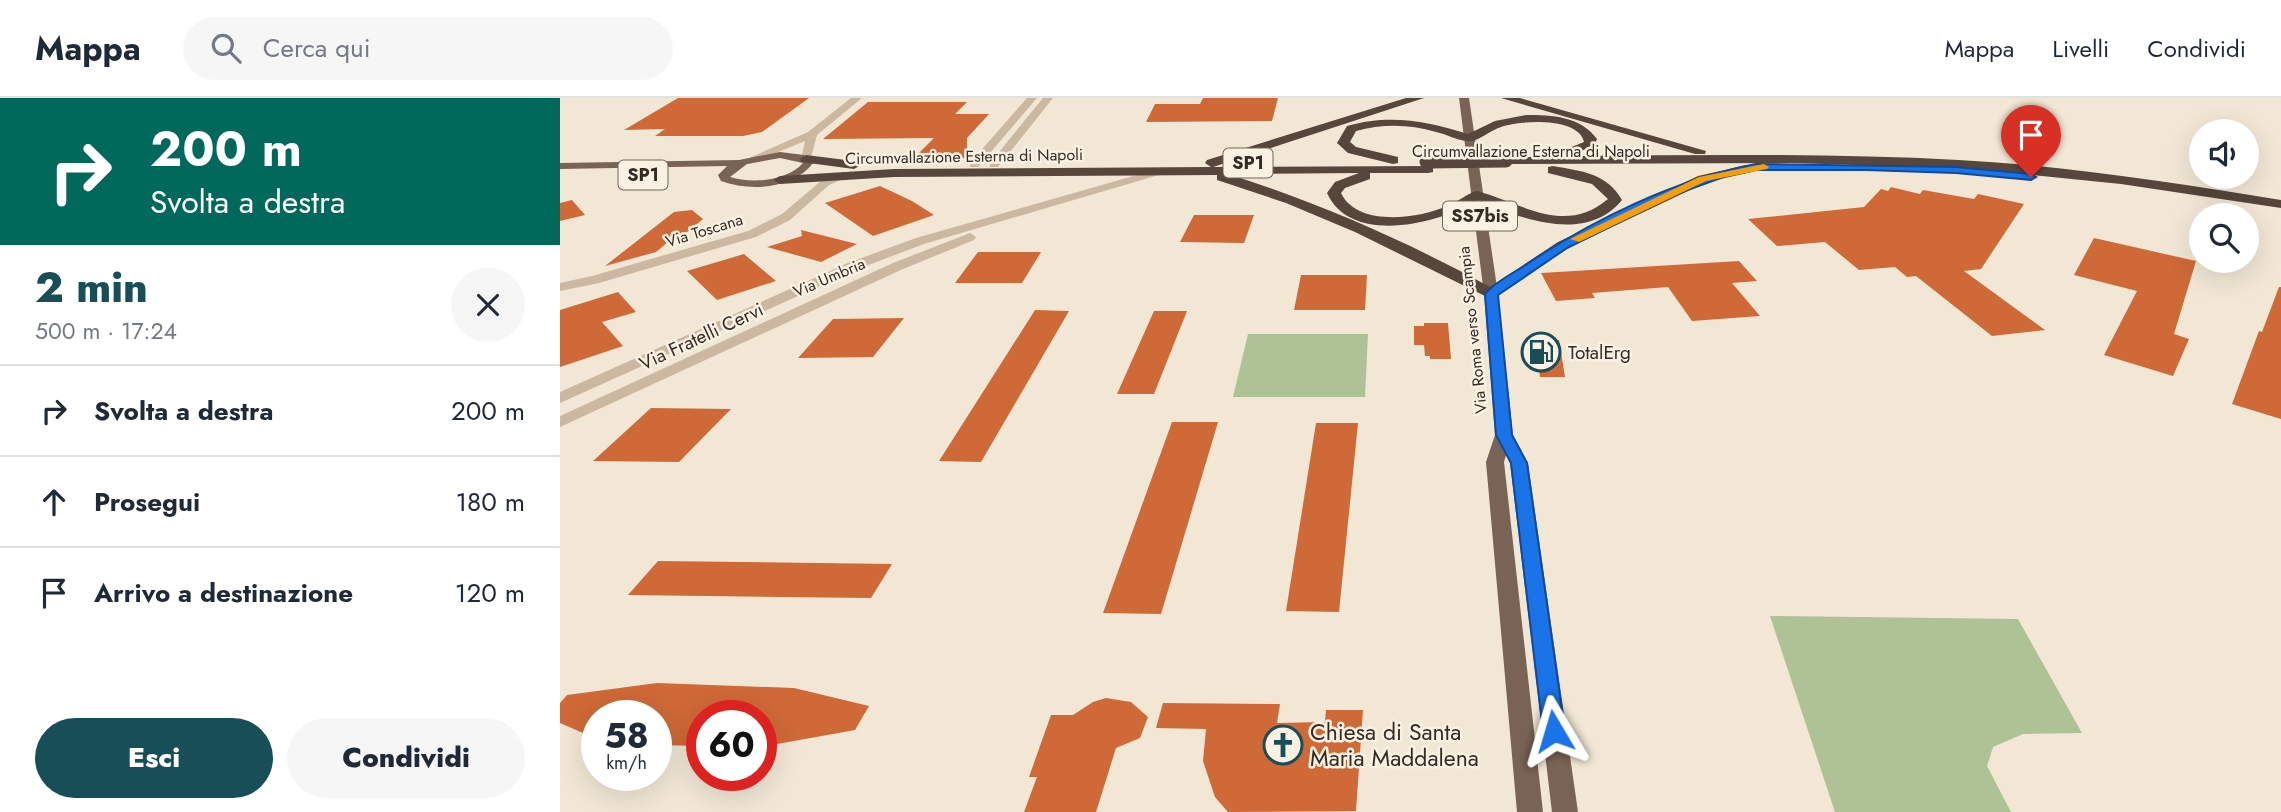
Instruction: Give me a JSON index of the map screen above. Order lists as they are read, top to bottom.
{
  "streets": {
    "highway": ["Circumvallazione Esterna di Napoli", "SP1"],
    "main road": ["SS7bis", "Via Roma verso Scampia"],
    "street": ["Via Toscana", "Via Umbria", "Via Fratelli Cervi"]
  },
  "crossings": [
    ["Circumvallazione Esterna di Napoli", "Via Toscana"],
    ["Circumvallazione Esterna di Napoli", "Via Umbria"]
  ],
  "places": {
    "fuel station": ["TotalErg"],
    "church": ["Chiesa di Santa Maria Maddalena"]
  },
  "page": {
    "header": "Mappa",
    "search": "Cerca qui",
    "nav": ["Mappa", "Livelli", "Condividi"],
    "turn": ["200 m", "Svolta a destra"],
    "heading": ["2 min", "500 m · 17:24"],
    "list": [
      {
        "name": "Svolta a destra",
        "value": "200 m"
      },
      {
        "name": "Prosegui",
        "value": "180 m"
      },
      {
        "name": "Arrivo a destinazione",
        "value": "120 m"
      }
    ],
    "speed": "58 km/h",
    "limit": "60",
    "buttons": ["Esci", "Condividi"]
  }
}
